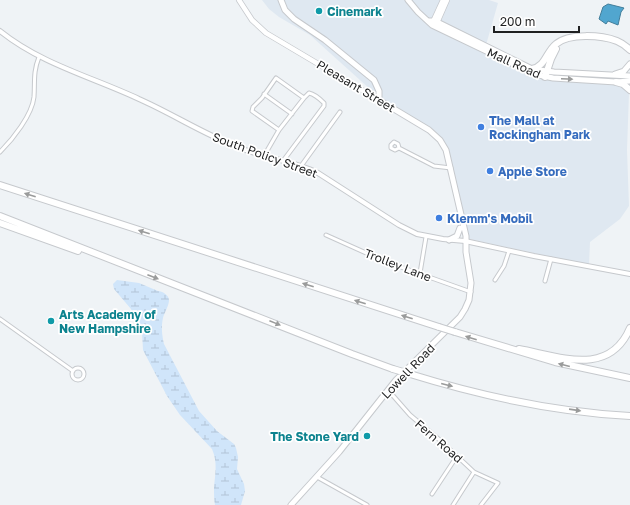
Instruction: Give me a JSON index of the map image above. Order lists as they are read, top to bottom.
{
  "streets": {
    "main road": ["Mall Road", "Pleasant Street", "Lowell Road"],
    "street": ["South Policy Street", "Trolley Lane", "Fern Road"]
  },
  "crossings": [
    ["Pleasant Street", "South Policy Street"],
    ["Pleasant Street", "Lowell Road"],
    ["South Policy Street", "Lowell Road"],
    ["Trolley Lane", "Lowell Road"],
    ["Lowell Road", "Fern Road"]
  ],
  "places": [
    "Cinemark",
    "The Mall at Rockingham Park",
    "Apple Store",
    "Klemm's Mobil",
    "Arts Academy of New Hampshire",
    "The Stone Yard"
  ],
  "scale_bar": "200 m"
}
